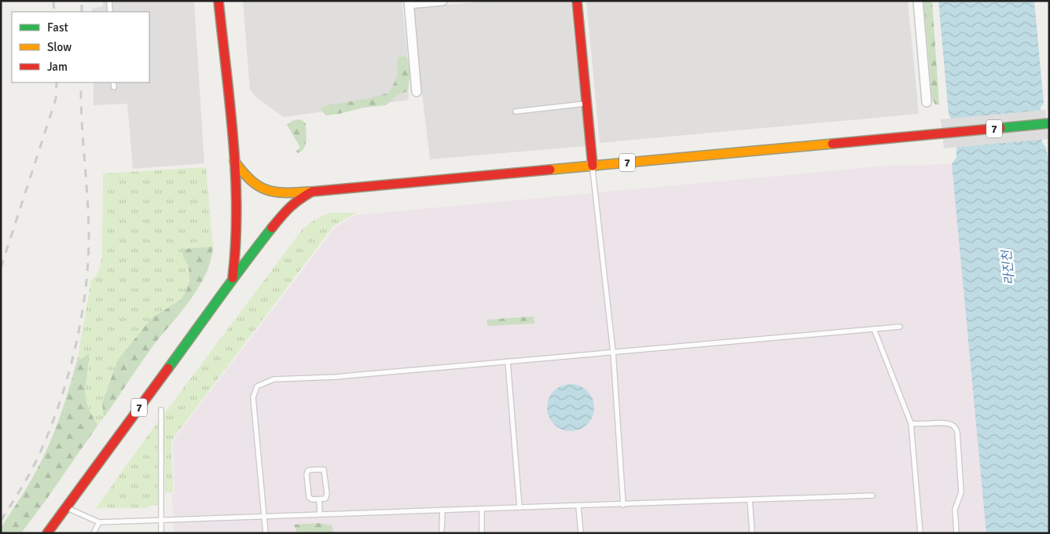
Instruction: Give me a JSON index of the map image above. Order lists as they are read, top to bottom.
{
  "streets": {
    "main road": ["7"]
  },
  "water": ["라진천"],
  "legend": ["Fast", "Slow", "Jam"]
}
